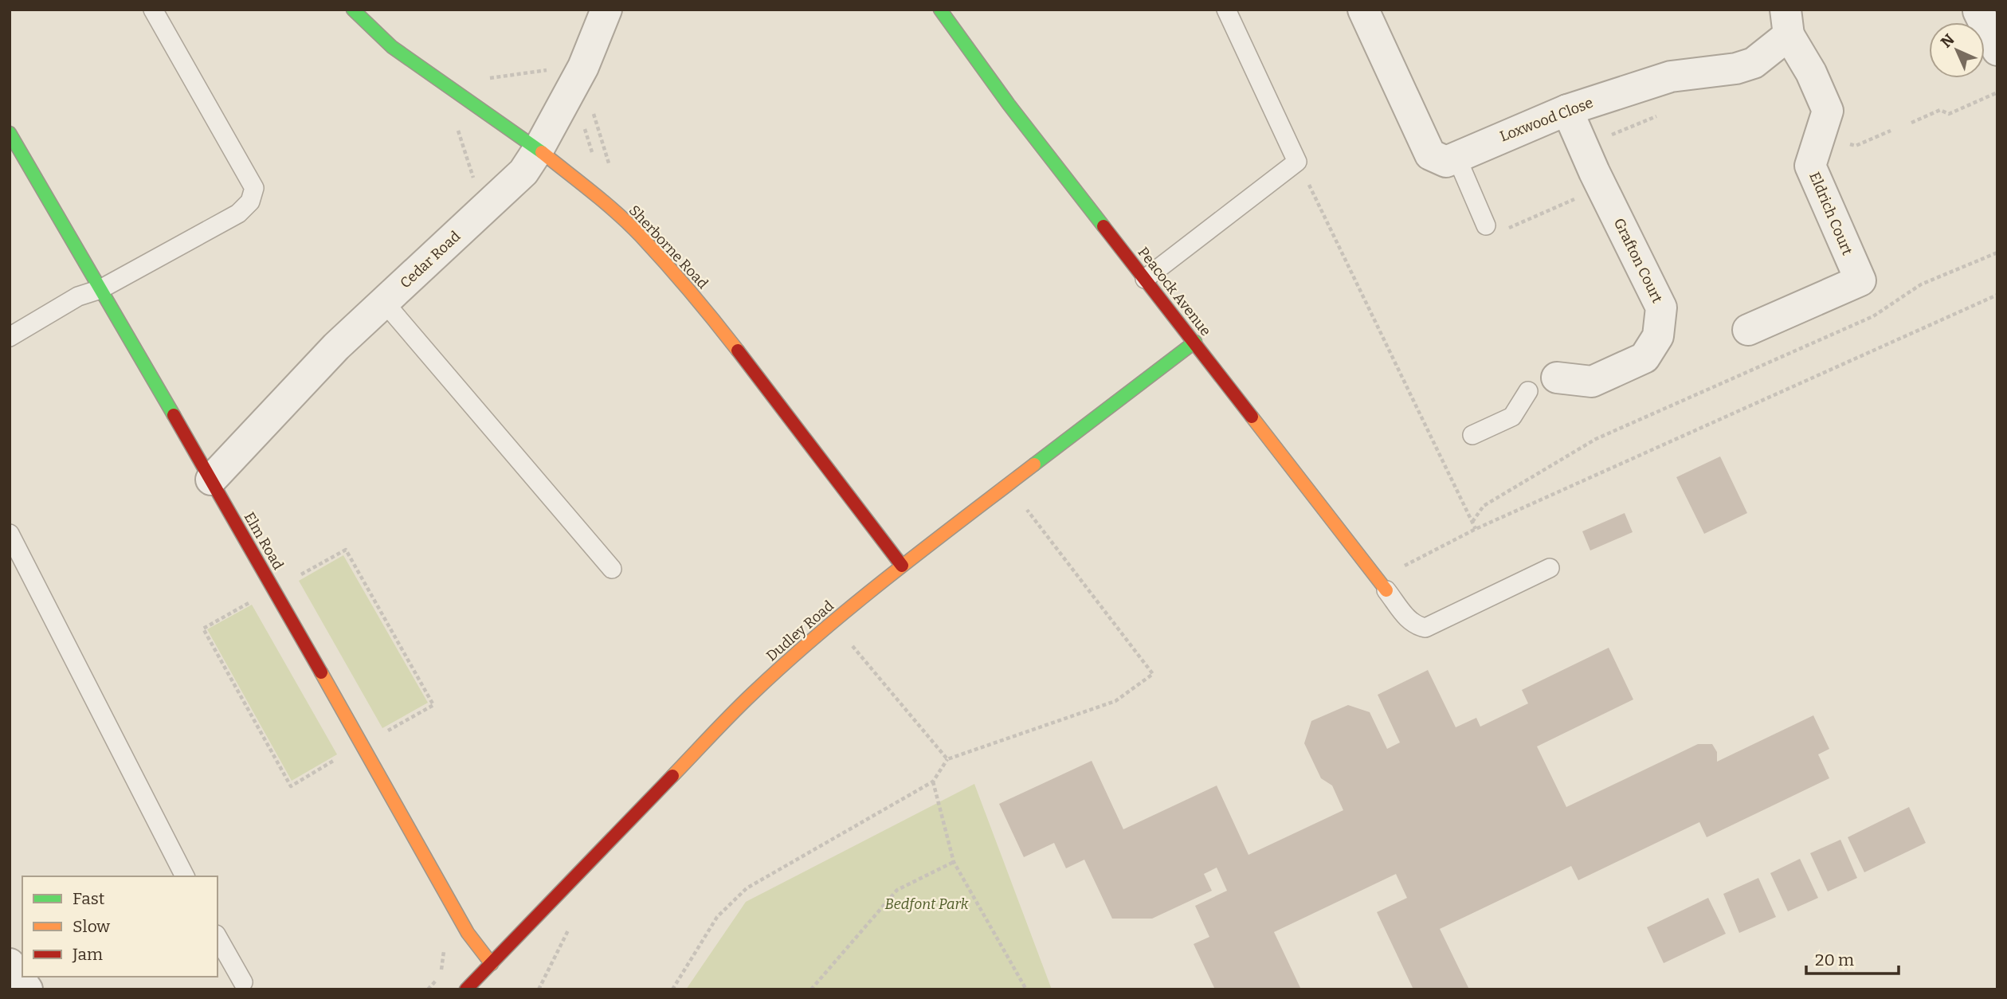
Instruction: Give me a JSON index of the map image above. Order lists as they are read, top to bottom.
{
  "streets": {
    "street": [
      "Loxwood Close",
      "Eldrich Court",
      "Sherborne Road",
      "Cedar Road",
      "Grafton Court",
      "Peacock Avenue",
      "Elm Road",
      "Dudley Road"
    ]
  },
  "crossings": [
    ["Loxwood Close", "Eldrich Court"],
    ["Loxwood Close", "Grafton Court"],
    ["Sherborne Road", "Cedar Road"],
    ["Sherborne Road", "Dudley Road"],
    ["Cedar Road", "Elm Road"],
    ["Peacock Avenue", "Dudley Road"],
    ["Elm Road", "Dudley Road"]
  ],
  "parks": ["Bedfont Park"],
  "legend": ["Fast", "Slow", "Jam"],
  "scale_bar": "20 m",
  "north": "top left"
}
